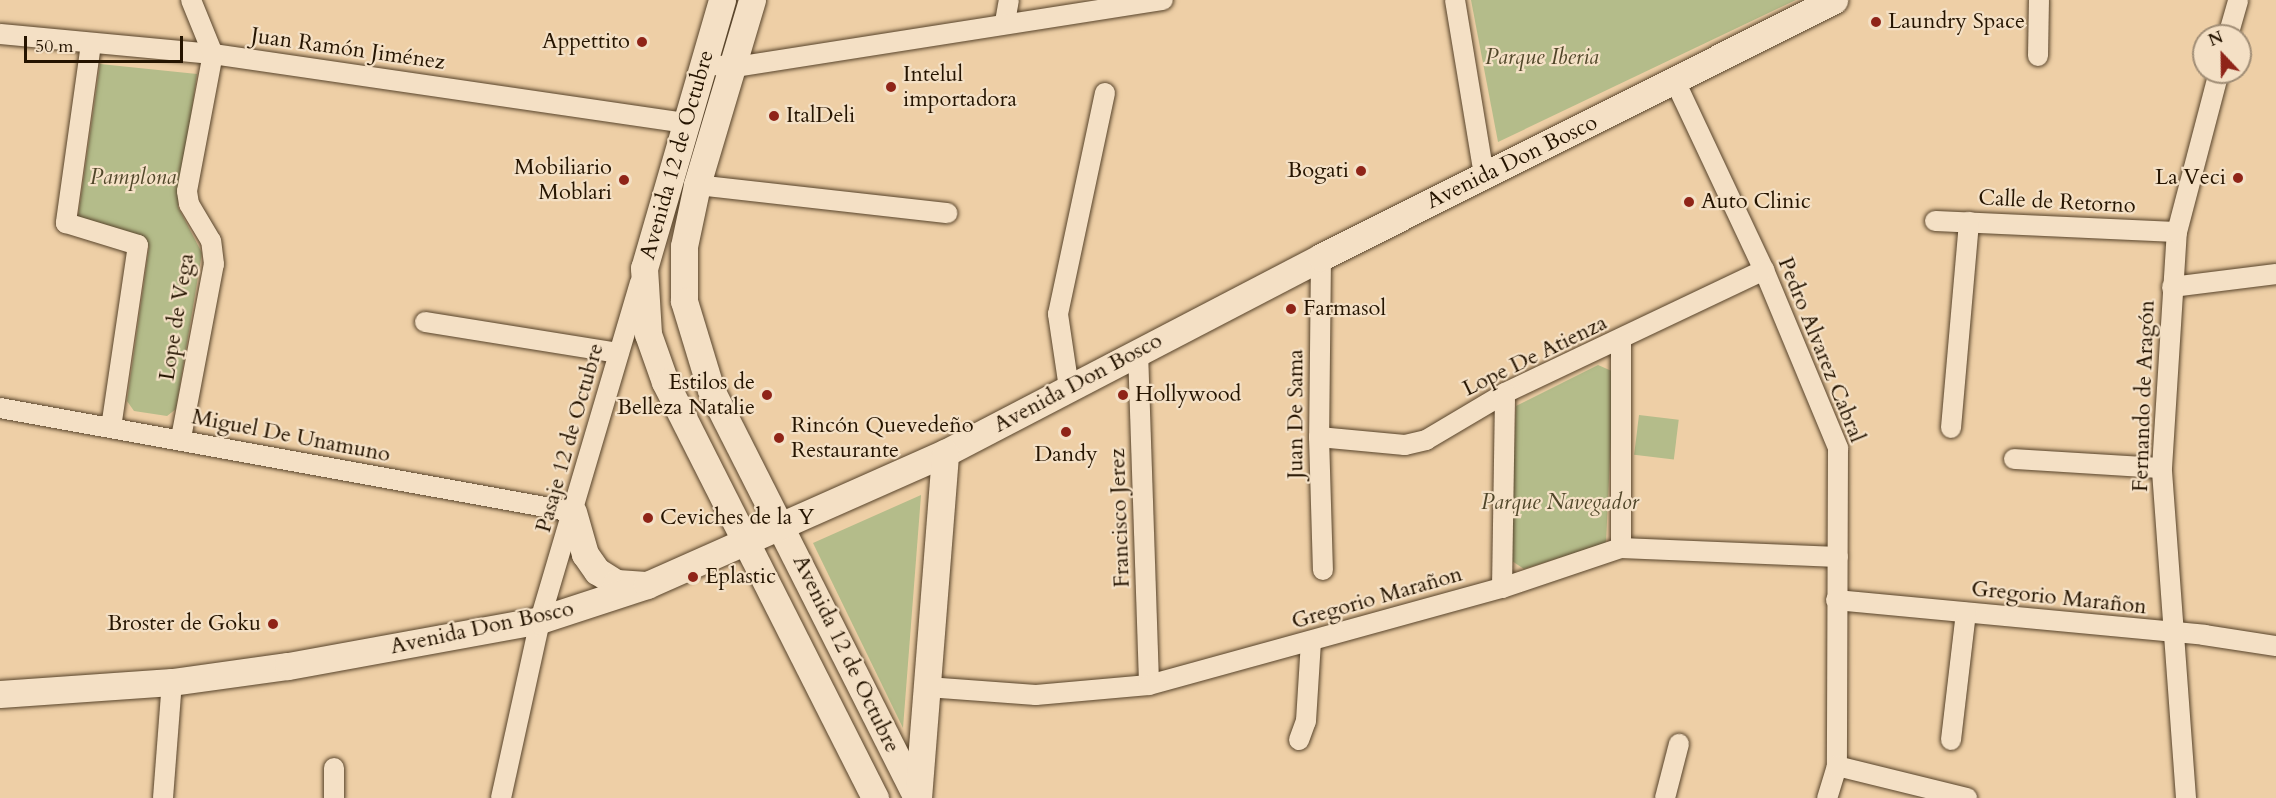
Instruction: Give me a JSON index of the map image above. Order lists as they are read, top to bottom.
{
  "streets": {
    "main road": ["Avenida 12 de Octubre", "Avenida Don Bosco"],
    "street": [
      "Juan Ramón Jiménez",
      "Calle de Retorno",
      "Lope de Vega",
      "Pedro Alvarez Cabral",
      "Lope De Atienza",
      "Fernando de Aragón",
      "Juan De Sama",
      "Miguel De Unamuno",
      "Pasaje 12 de Octubre",
      "Francisco Jerez",
      "Gregorio Marañon"
    ]
  },
  "crossings": [
    ["Juan Ramón Jiménez", "Avenida 12 de Octubre"],
    ["Juan Ramón Jiménez", "Lope de Vega"],
    ["Avenida 12 de Octubre", "Avenida Don Bosco"],
    ["Avenida 12 de Octubre", "Pasaje 12 de Octubre"],
    ["Avenida Don Bosco", "Pedro Alvarez Cabral"],
    ["Avenida Don Bosco", "Juan De Sama"],
    ["Avenida Don Bosco", "Pasaje 12 de Octubre"],
    ["Avenida Don Bosco", "Francisco Jerez"],
    ["Calle de Retorno", "Fernando de Aragón"],
    ["Lope de Vega", "Miguel De Unamuno"],
    ["Pedro Alvarez Cabral", "Lope De Atienza"],
    ["Pedro Alvarez Cabral", "Gregorio Marañon"],
    ["Lope De Atienza", "Juan De Sama"],
    ["Fernando de Aragón", "Gregorio Marañon"],
    ["Miguel De Unamuno", "Pasaje 12 de Octubre"],
    ["Francisco Jerez", "Gregorio Marañon"]
  ],
  "parks": ["Parque Iberia", "Pamplona", "Parque Navegador"],
  "places": [
    "Laundry Space",
    "Appettito",
    "Intelul importadora",
    "ItalDeli",
    "Bogati",
    "La Veci",
    "Mobiliario Moblari",
    "Auto Clinic",
    "Farmasol",
    "Estilos de Belleza Natalie",
    "Hollywood",
    "Dandy",
    "Rincón Quevedeño Restaurante",
    "Ceviches de la Y",
    "Eplastic",
    "Broster de Goku"
  ],
  "scale_bar": "50 m",
  "north": "top"
}
